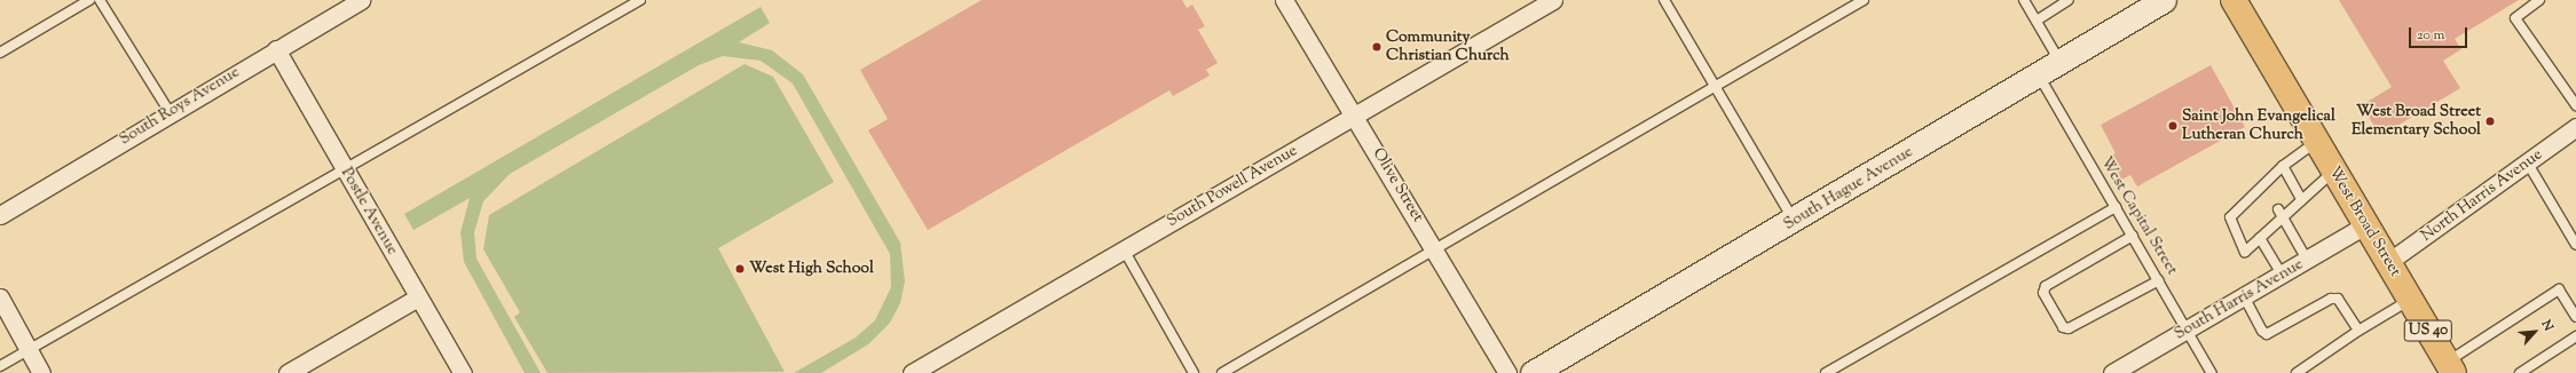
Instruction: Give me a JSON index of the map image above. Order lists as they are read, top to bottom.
{
  "streets": {
    "main road": ["South Hague Avenue", "West Broad Street", "US 40"],
    "street": [
      "South Roys Avenue",
      "Olive Street",
      "South Powell Avenue",
      "North Harris Avenue",
      "Postle Avenue",
      "South Harris Avenue"
    ],
    "lane": ["West Capital Street"]
  },
  "crossings": [
    ["South Roys Avenue", "Postle Avenue"],
    ["Olive Street", "South Powell Avenue"],
    ["South Hague Avenue", "West Capital Street"],
    ["North Harris Avenue", "West Broad Street"],
    ["West Capital Street", "South Harris Avenue"],
    ["West Broad Street", "South Harris Avenue"]
  ],
  "places": [
    "Community Christian Church",
    "West Broad Street Elementary School",
    "Saint John Evangelical Lutheran Church",
    "West High School"
  ],
  "scale_bar": "20 m",
  "north": "top right"
}
